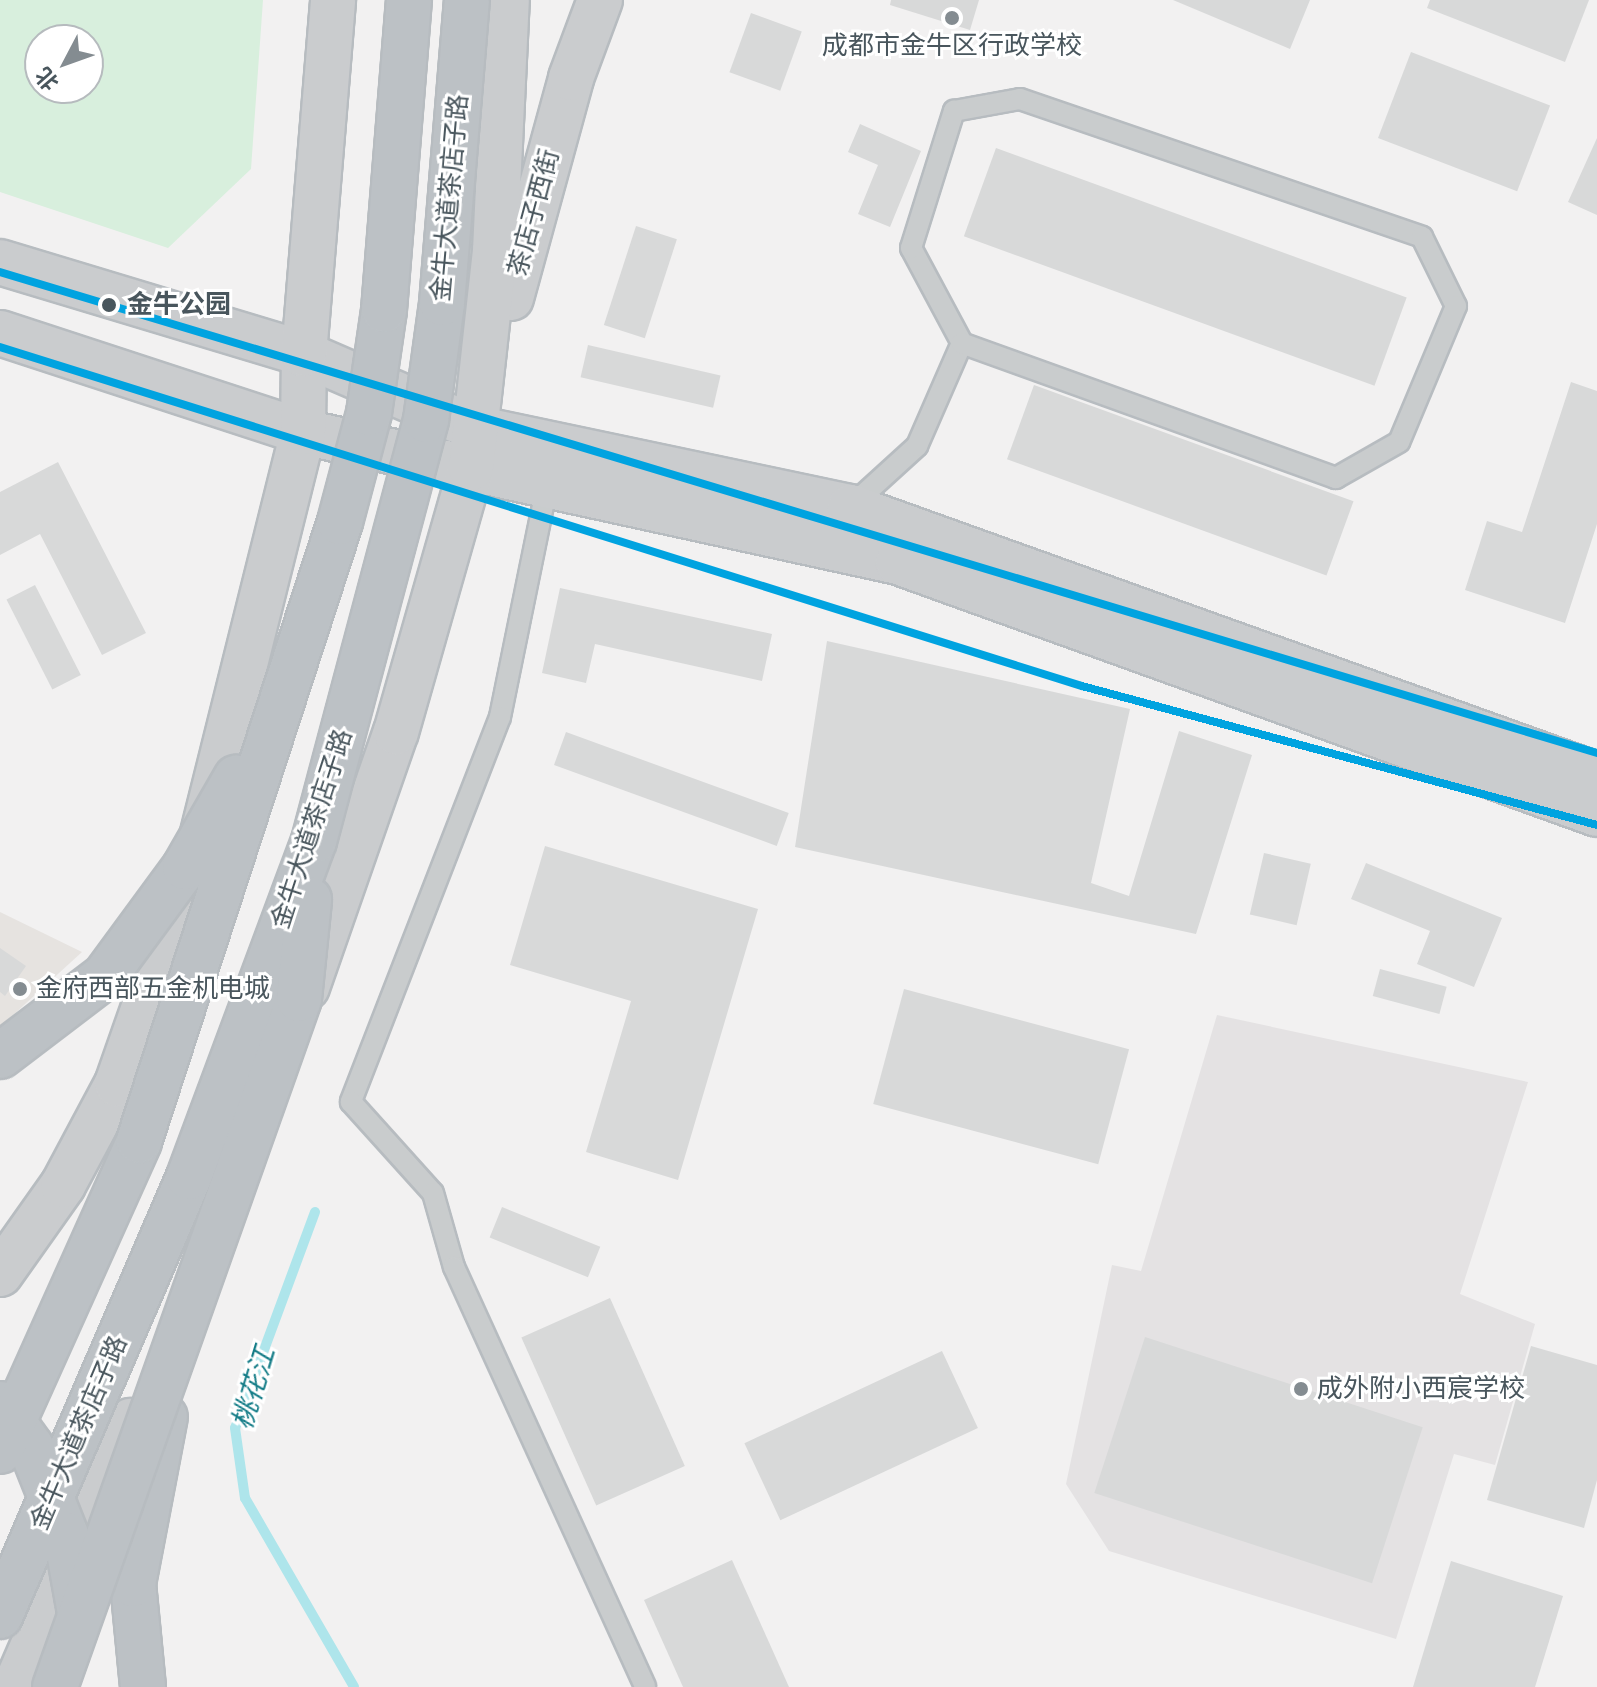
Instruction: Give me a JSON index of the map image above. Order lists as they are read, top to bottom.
{
  "streets": {
    "highway": ["金牛大道茶店子路"],
    "main road": ["茶店子西街"]
  },
  "water": ["桃花江"],
  "places": [
    "成都市金牛区行政学校",
    "金牛公园",
    "金府西部五金机电城",
    "成外附小西宸学校"
  ],
  "north": "bottom left"
}
